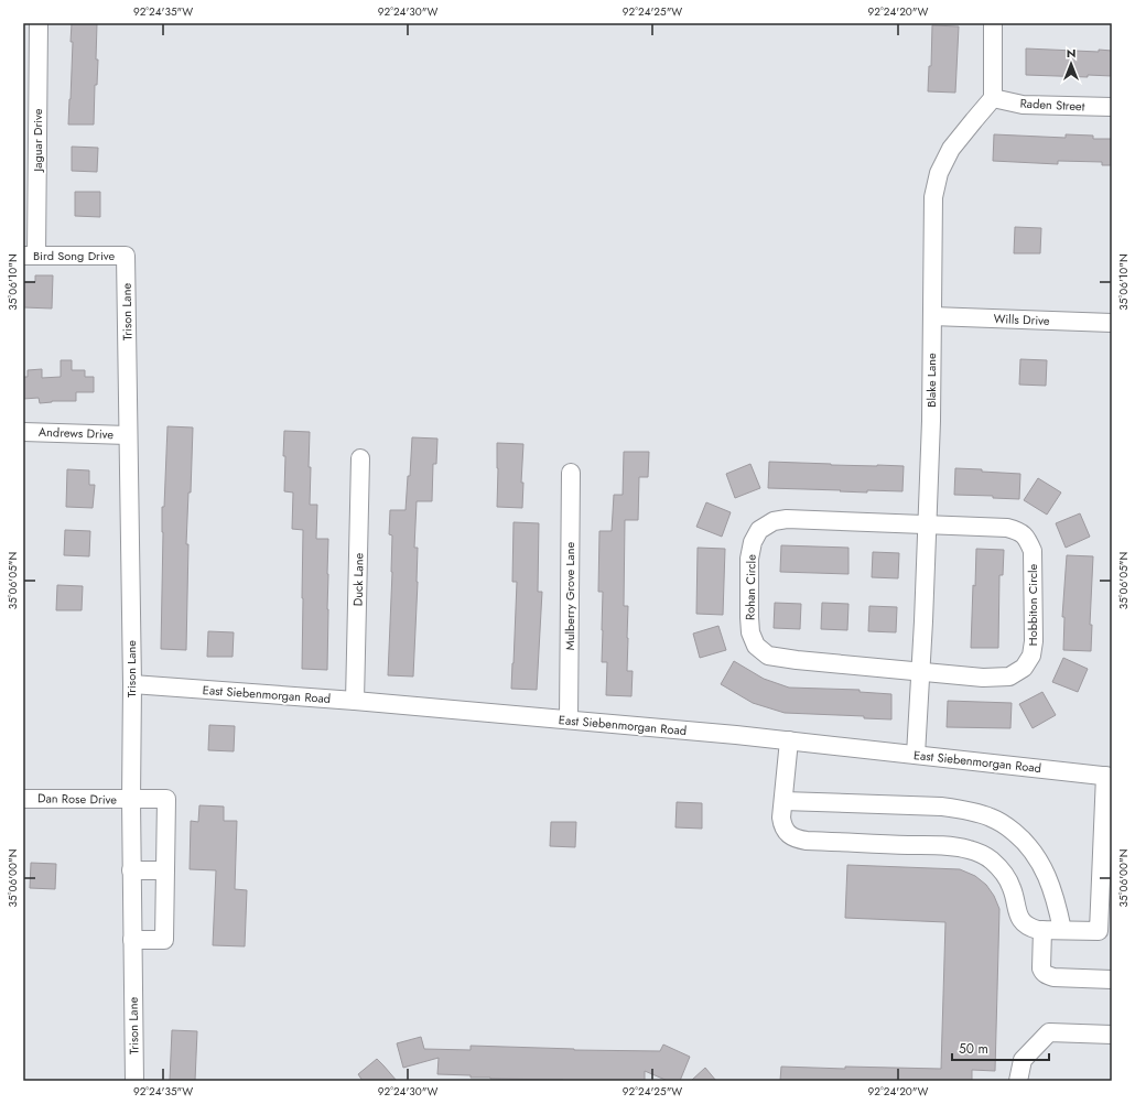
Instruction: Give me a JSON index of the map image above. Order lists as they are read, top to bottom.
{
  "streets": {
    "street": [
      "Raden Street",
      "Jaguar Drive",
      "Bird Song Drive",
      "Trison Lane",
      "Wills Drive",
      "Blake Lane",
      "Andrews Drive",
      "Duck Lane",
      "Rohan Circle",
      "Mulberry Grove Lane",
      "Hobbiton Circle",
      "East Siebenmorgan Road",
      "Dan Rose Drive"
    ]
  },
  "crossings": [
    ["Raden Street", "Blake Lane"],
    ["Jaguar Drive", "Bird Song Drive"],
    ["Bird Song Drive", "Trison Lane"],
    ["Trison Lane", "Andrews Drive"],
    ["Trison Lane", "East Siebenmorgan Road"],
    ["Trison Lane", "Dan Rose Drive"],
    ["Wills Drive", "Blake Lane"],
    ["Blake Lane", "Rohan Circle"],
    ["Blake Lane", "Hobbiton Circle"],
    ["Blake Lane", "East Siebenmorgan Road"],
    ["Duck Lane", "East Siebenmorgan Road"],
    ["Rohan Circle", "Hobbiton Circle"],
    ["Mulberry Grove Lane", "East Siebenmorgan Road"]
  ],
  "scale_bar": "50 m",
  "north": "top",
  "coordinates": [
    "92°24'35\"W",
    "92°24'30\"W",
    "92°24'25\"W",
    "92°24'20\"W",
    "35°06'10\"N",
    "35°06'05\"N",
    "35°06'00\"N"
  ]
}
